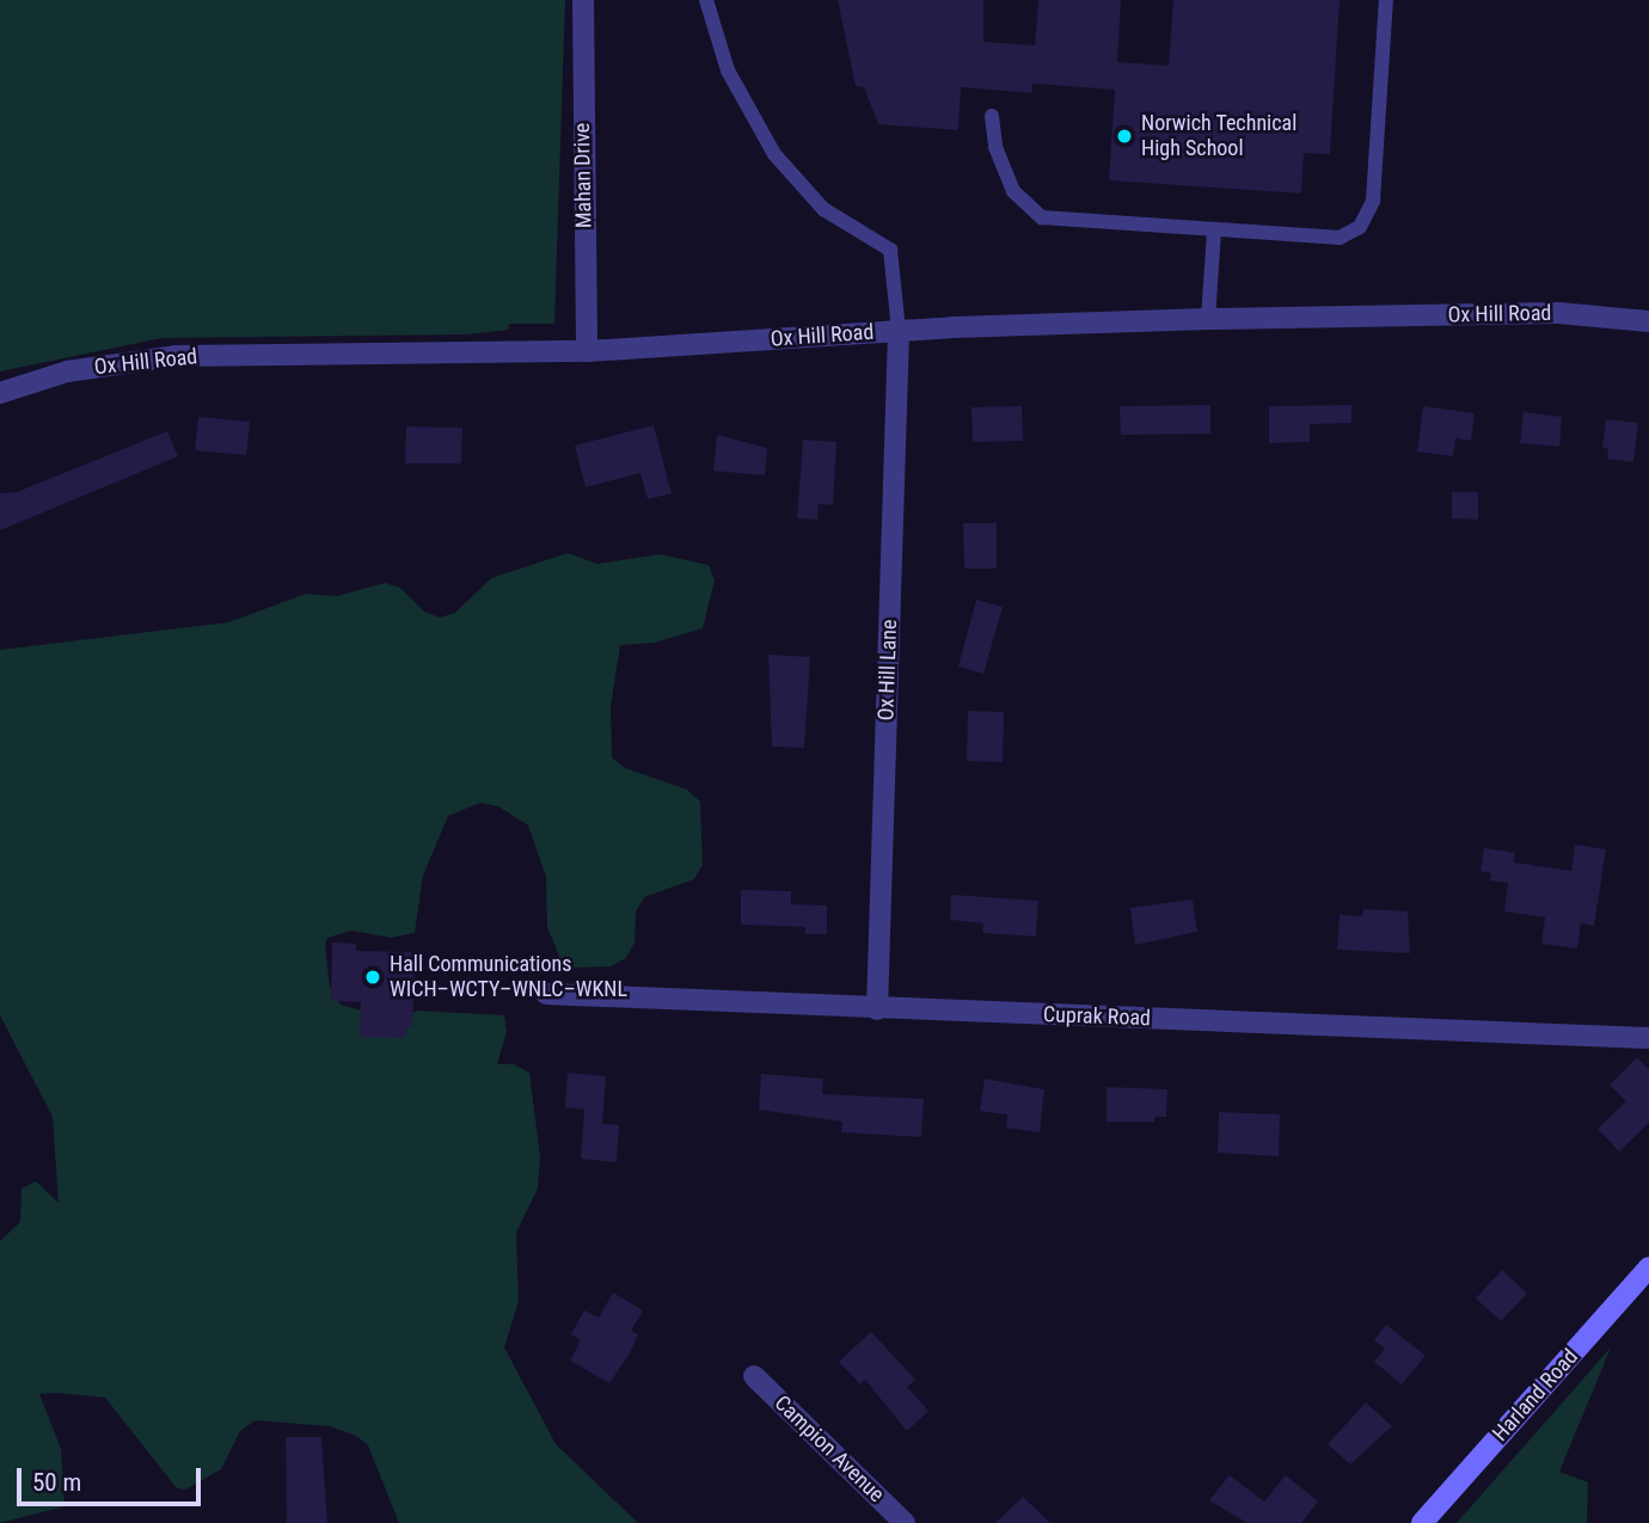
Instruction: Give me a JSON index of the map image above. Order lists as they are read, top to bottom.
{
  "streets": {
    "main road": ["Harland Road"],
    "street": [
      "Mahan Drive",
      "Ox Hill Road",
      "Ox Hill Lane",
      "Cuprak Road",
      "Campion Avenue"
    ]
  },
  "crossings": [
    ["Mahan Drive", "Ox Hill Road"],
    ["Ox Hill Road", "Ox Hill Lane"],
    ["Ox Hill Lane", "Cuprak Road"]
  ],
  "places": ["Norwich Technical High School", "Hall Communications WICH–WCTY–WNLC–WKNL"],
  "scale_bar": "50 m"
}
